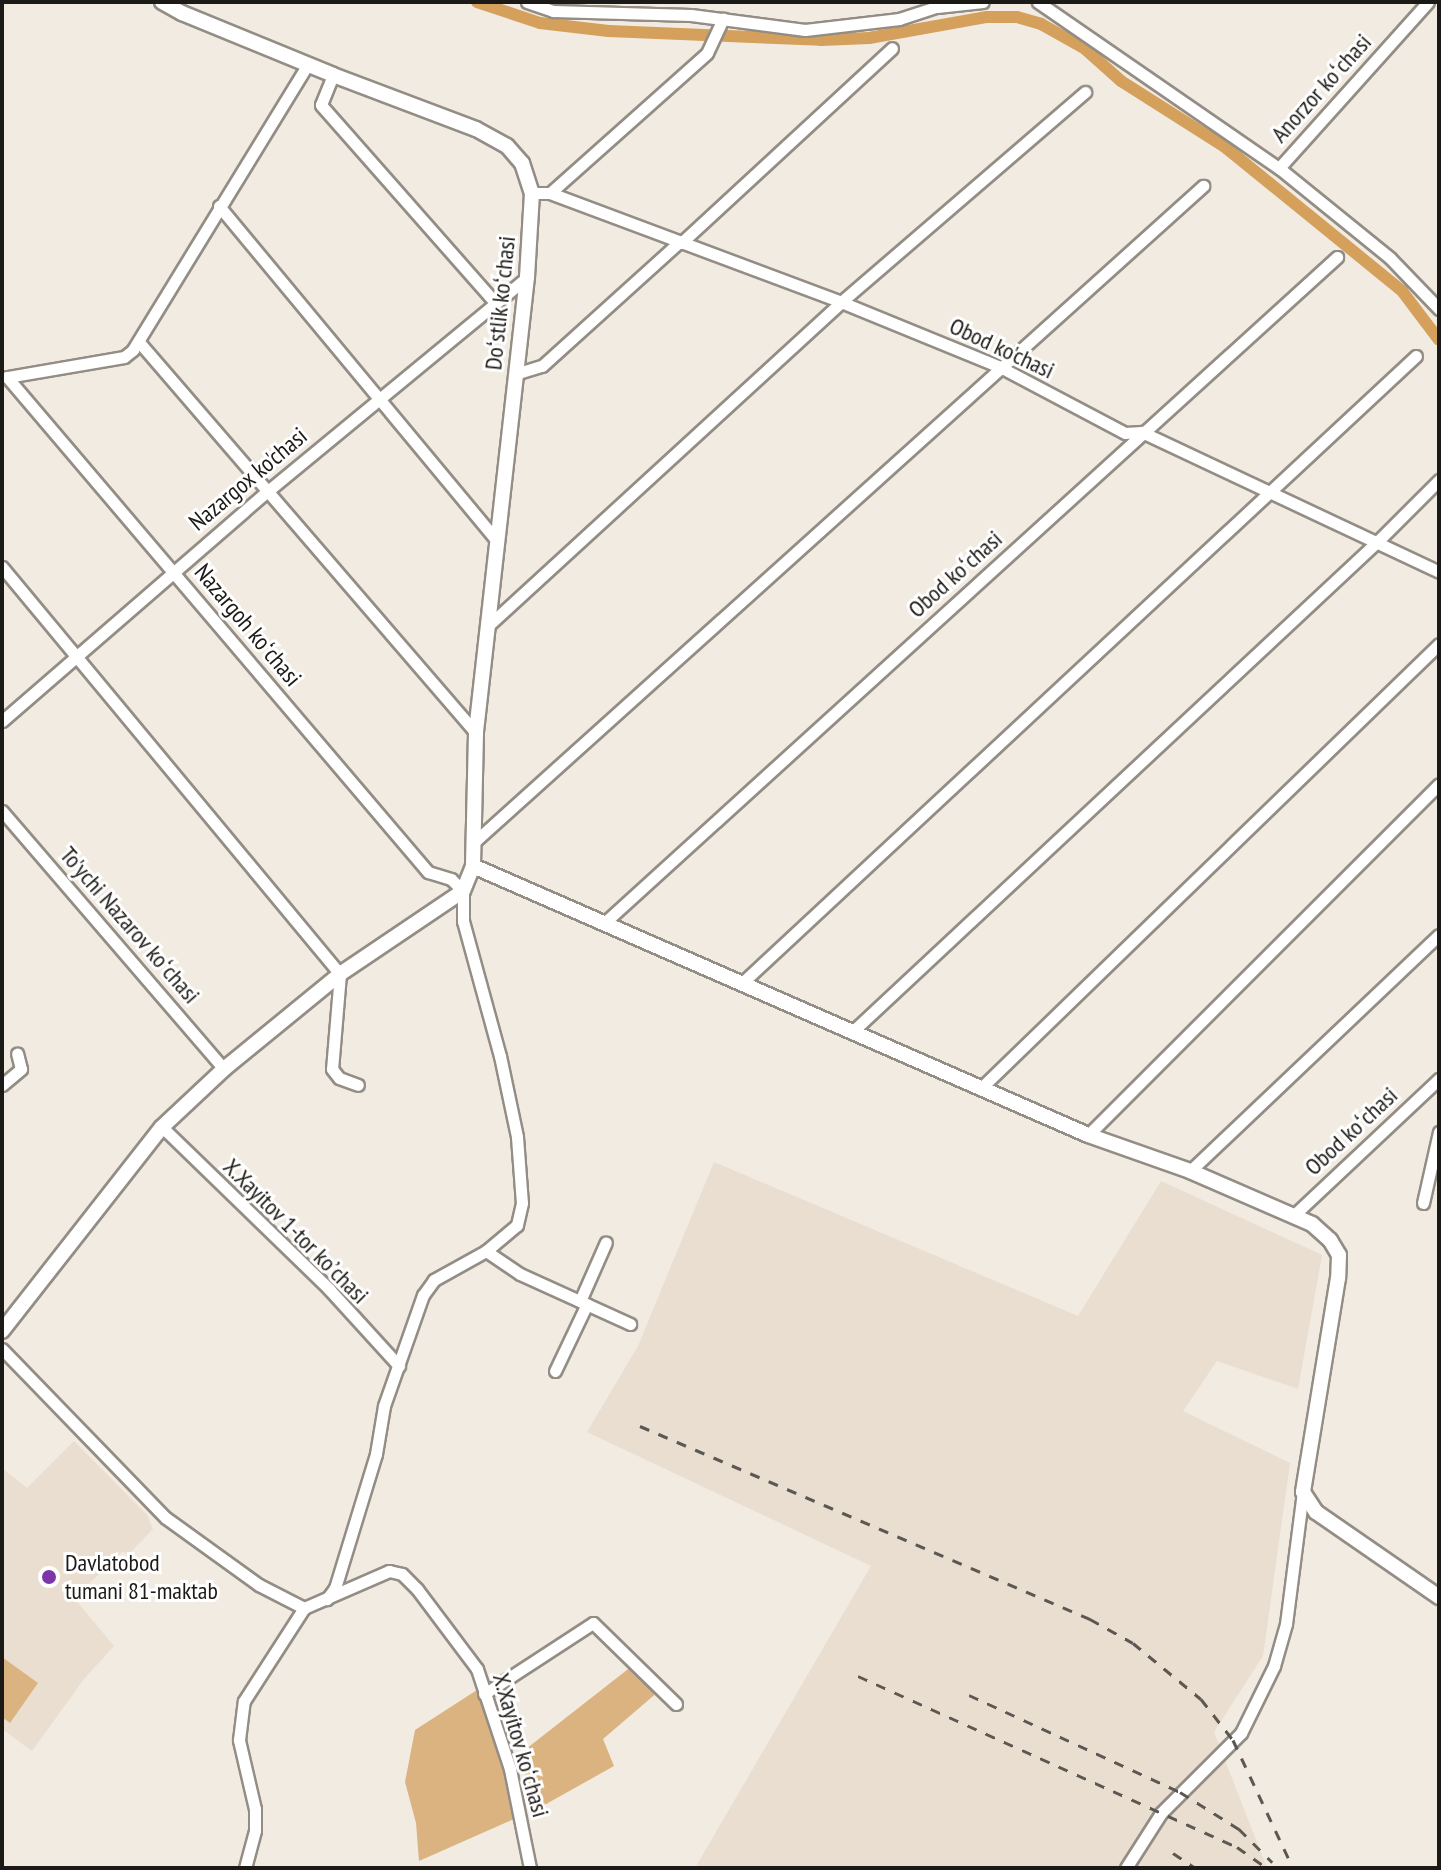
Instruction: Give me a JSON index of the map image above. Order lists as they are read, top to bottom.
{
  "streets": {
    "street": [
      "Anorzor koʻchasi",
      "Doʻstlik koʻchasi",
      "Obod ko'chasi",
      "Nazargox ko'chasi",
      "Obod koʻchasi",
      "Nazargoh koʻchasi",
      "To'ychi Nazarov koʻchasi",
      "X.Xayitov 1-tor koʼchasi",
      "X.Xayitov koʻchasi"
    ]
  },
  "crossings": [
    ["Doʻstlik koʻchasi", "Obod ko'chasi"],
    ["Doʻstlik koʻchasi", "Nazargox ko'chasi"],
    ["Obod ko'chasi", "Obod koʻchasi"],
    ["Nazargox ko'chasi", "Nazargoh koʻchasi"]
  ],
  "places": ["Davlatobod tumani 81-maktab"]
}
